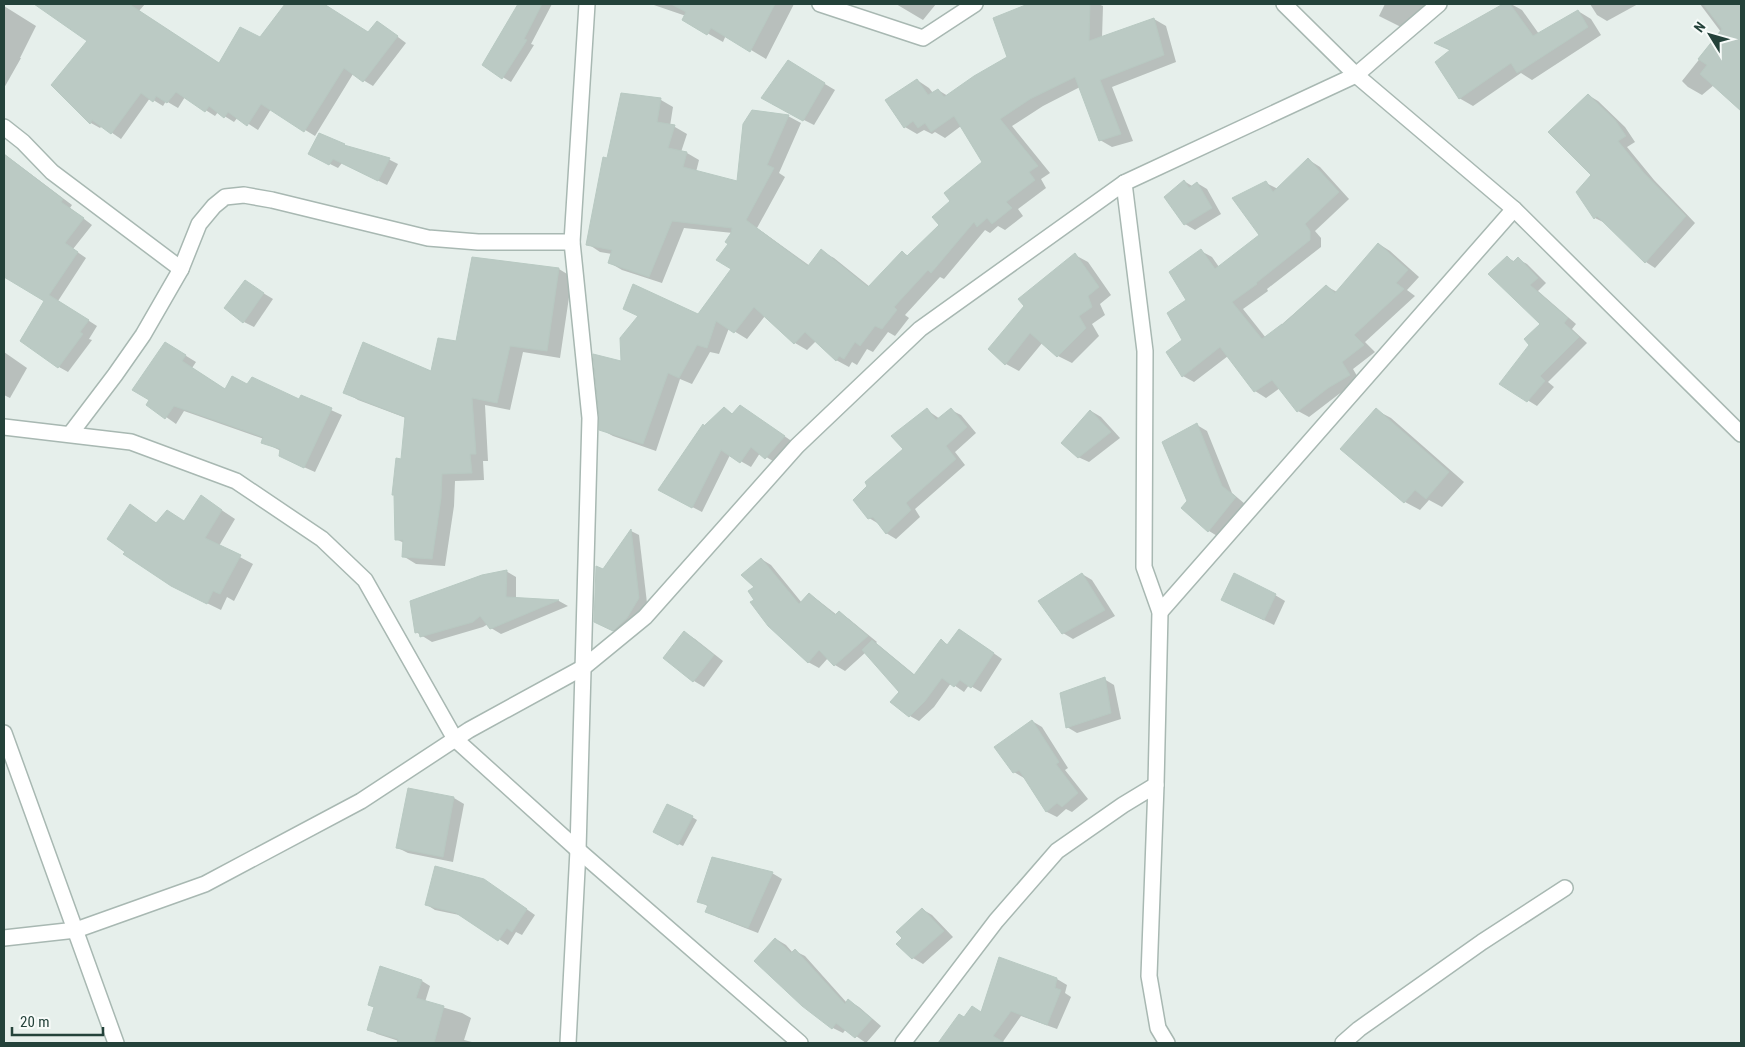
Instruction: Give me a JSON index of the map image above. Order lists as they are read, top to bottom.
{
  "scale_bar": "20 m",
  "north": "top left"
}
